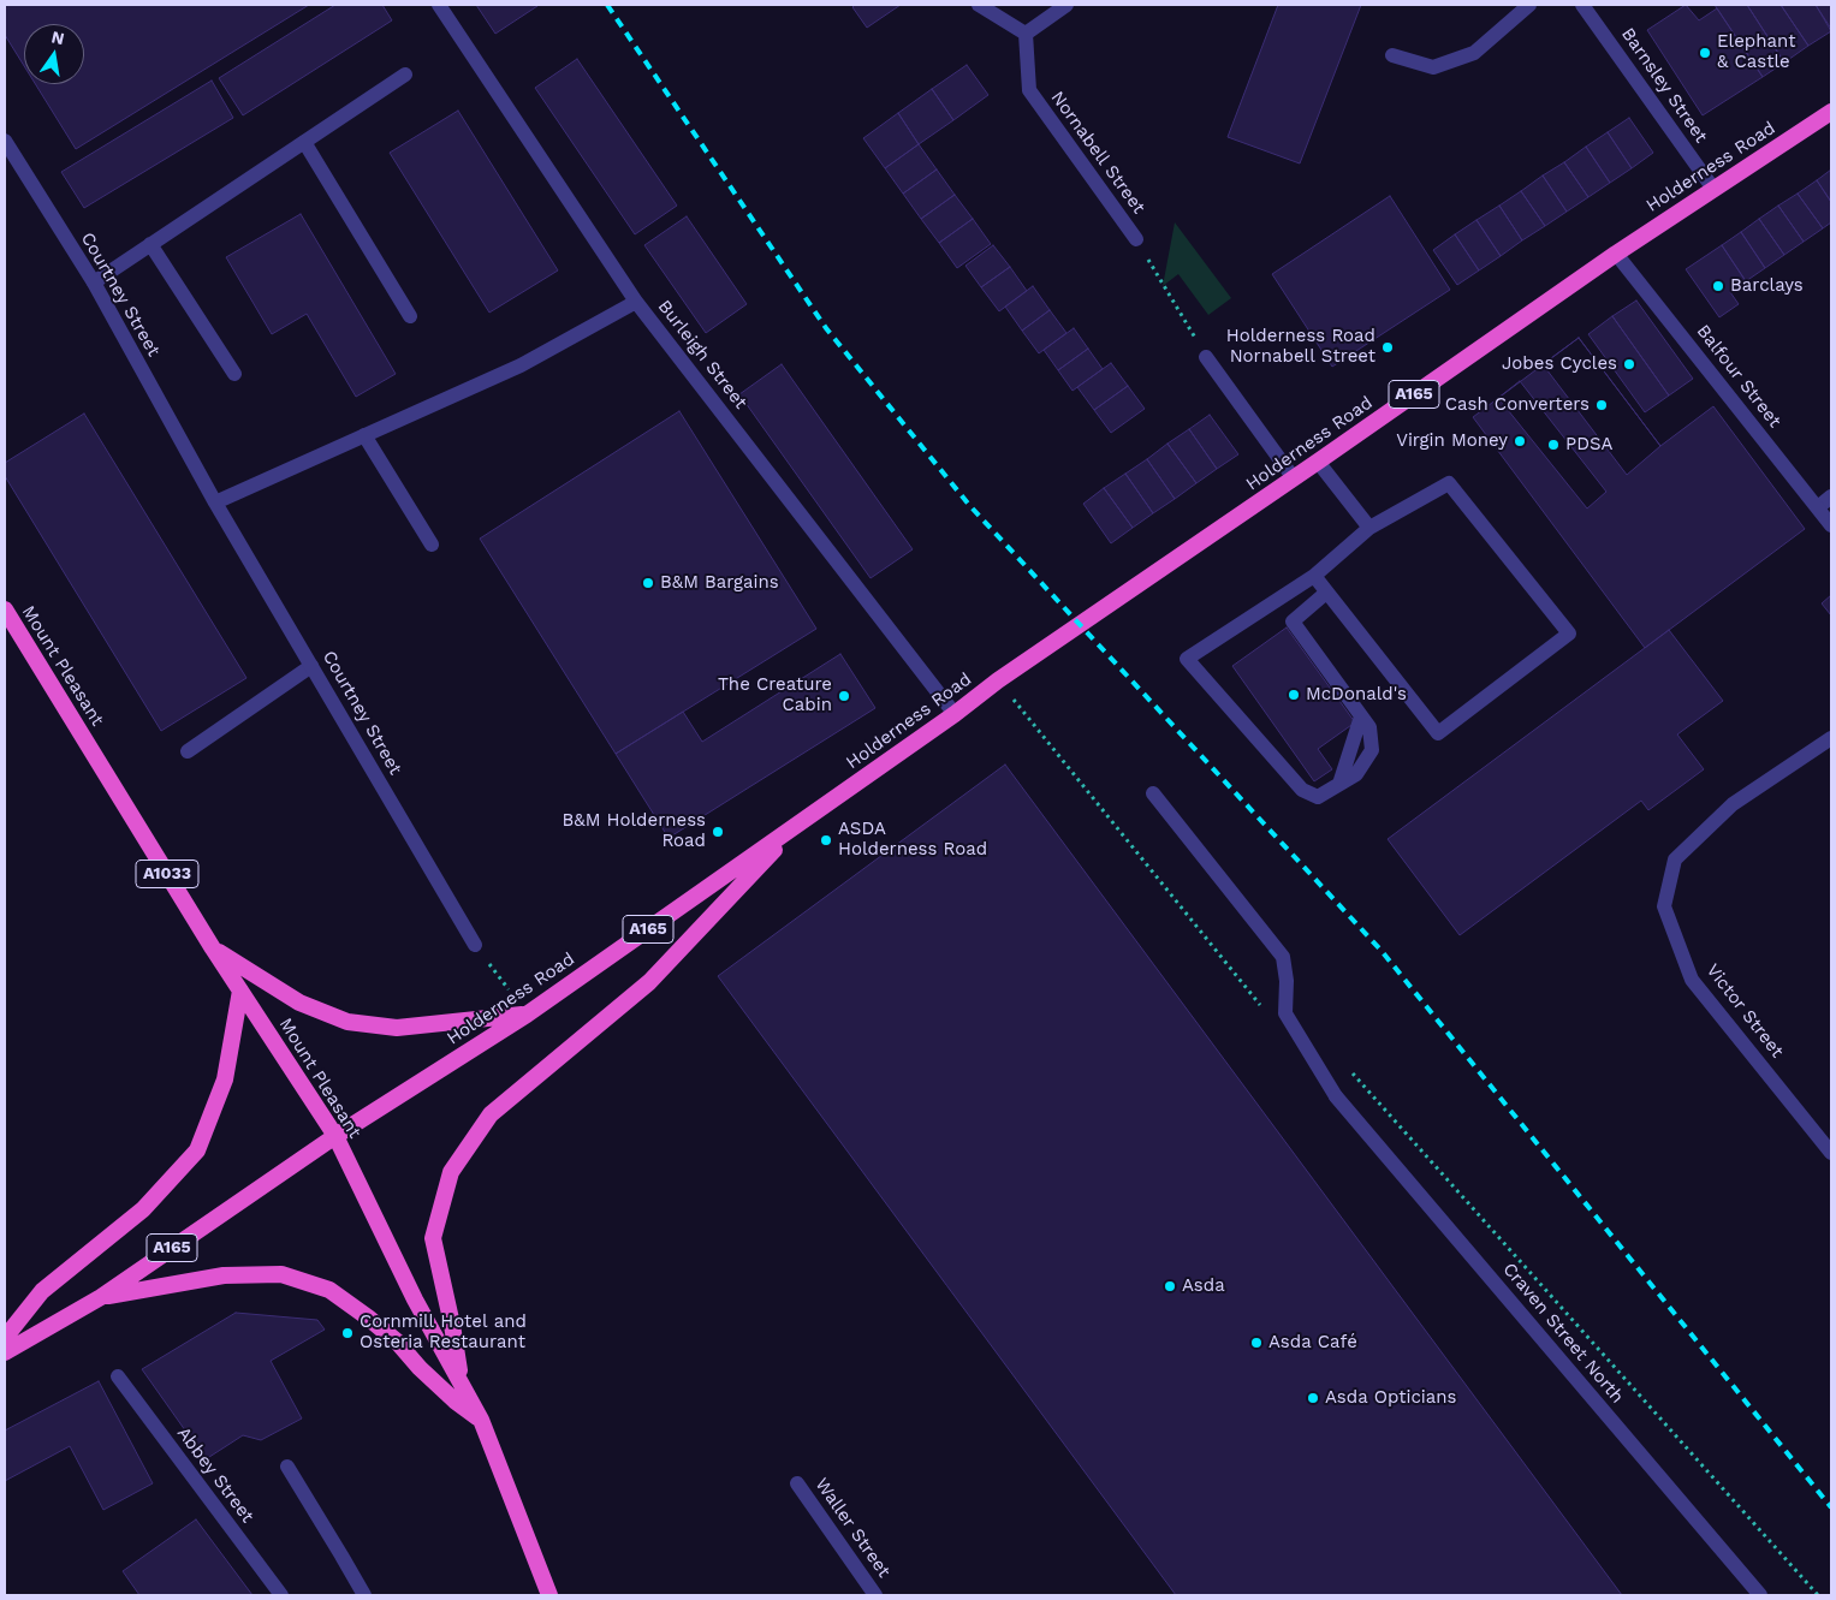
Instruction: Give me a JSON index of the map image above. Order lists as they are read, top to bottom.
{
  "streets": {
    "highway": [
      "Holderness Road",
      "A165",
      "Mount Pleasant",
      "A1033"
    ],
    "street": [
      "Barnsley Street",
      "Nornabell Street",
      "Courtney Street",
      "Burleigh Street",
      "Balfour Street",
      "Victor Street",
      "Craven Street North",
      "Abbey Street",
      "Waller Street"
    ]
  },
  "crossings": [
    ["Barnsley Street", "Holderness Road"],
    ["Holderness Road", "Burleigh Street"],
    ["Holderness Road", "Balfour Street"],
    ["Holderness Road", "Mount Pleasant"]
  ],
  "places": [
    "Elephant & Castle",
    "Barclays",
    "Holderness Road Nornabell Street",
    "Jobes Cycles",
    "Cash Converters",
    "Virgin Money",
    "PDSA",
    "B&M Bargains",
    "McDonald's",
    "The Creature Cabin",
    "B&M Holderness Road",
    "ASDA Holderness Road",
    "Asda",
    "Cornmill Hotel and Osteria Restaurant",
    "Asda Café",
    "Asda Opticians"
  ],
  "north": "top"
}
